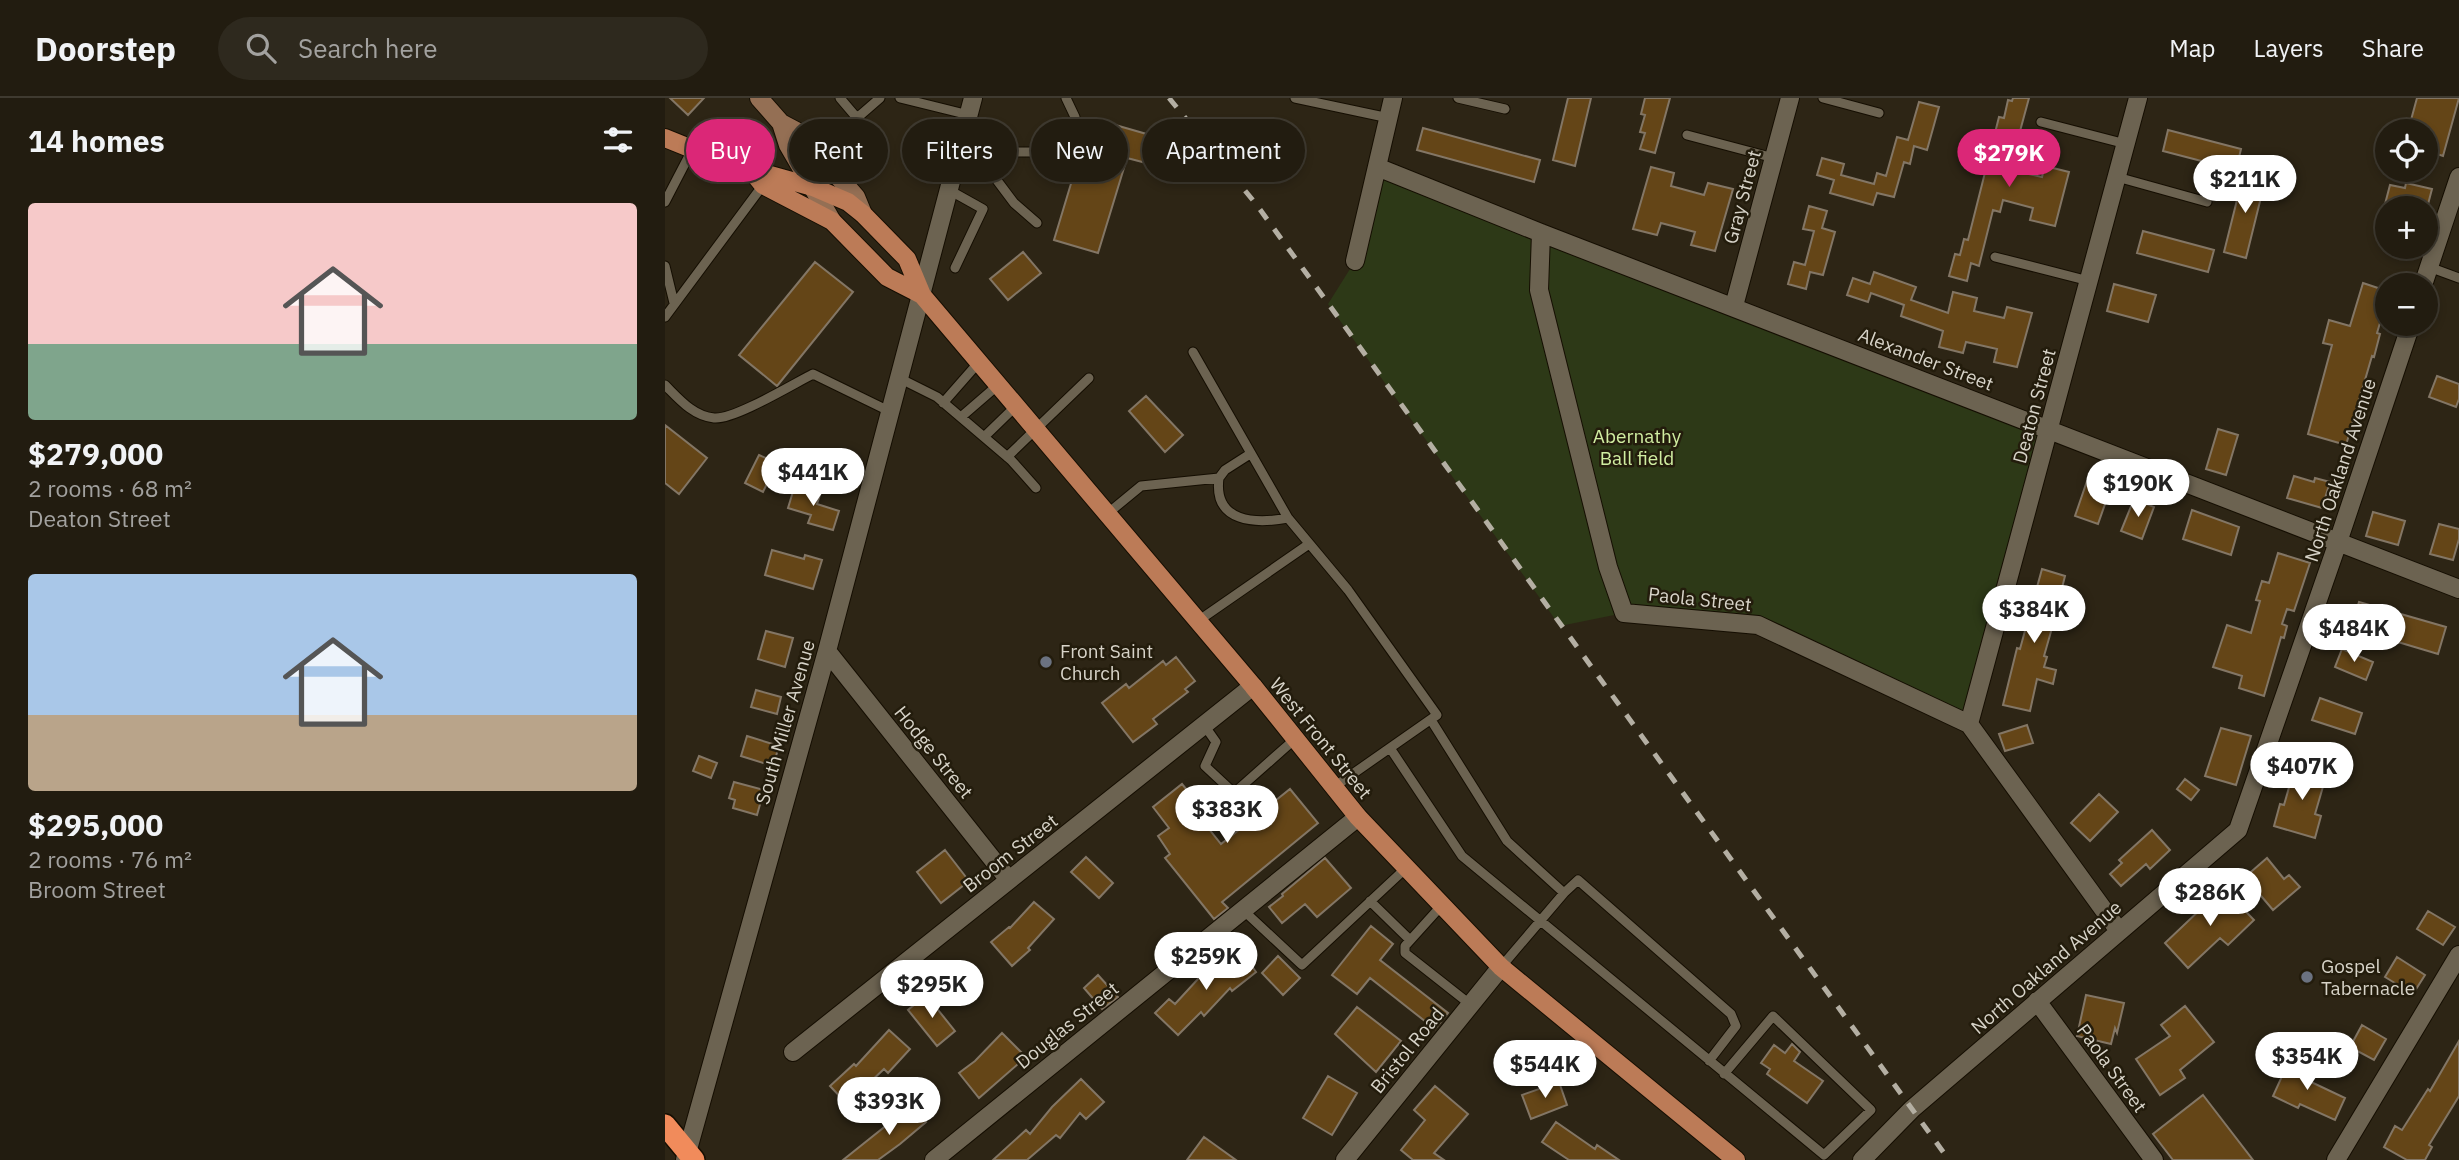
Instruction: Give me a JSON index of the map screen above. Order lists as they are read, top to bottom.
{
  "streets": {
    "main road": ["West Front Street"],
    "street": [
      "Gray Street",
      "Alexander Street",
      "Deaton Street",
      "North Oakland Avenue",
      "Paola Street",
      "South Miller Avenue",
      "Hodge Street",
      "Broom Street",
      "Douglas Street",
      "Bristol Road"
    ]
  },
  "crossings": [
    ["Gray Street", "Alexander Street"],
    ["Alexander Street", "Deaton Street"],
    ["Alexander Street", "North Oakland Avenue"],
    ["Alexander Street", "Paola Street"],
    ["Deaton Street", "Paola Street"],
    ["North Oakland Avenue", "Paola Street"],
    ["South Miller Avenue", "West Front Street"],
    ["South Miller Avenue", "Hodge Street"],
    ["West Front Street", "Broom Street"],
    ["West Front Street", "Douglas Street"],
    ["West Front Street", "Bristol Road"],
    ["Hodge Street", "Broom Street"]
  ],
  "parks": ["Abernathy Ball field"],
  "places": ["Front Saint Church", "Gospel Tabernacle"],
  "page": {
    "header": "Doorstep",
    "search": "Search here",
    "nav": ["Map", "Layers", "Share"],
    "heading": "14 homes",
    "map_buttons": ["+", "−"],
    "chip": [
      "Buy",
      "Rent",
      "Filters",
      "New",
      "Apartment"
    ],
    "price": [
      "$279K",
      "$211K",
      "$441K",
      "$190K",
      "$384K",
      "$484K",
      "$407K",
      "$383K",
      "$286K",
      "$259K",
      "$295K",
      "$354K",
      "$544K",
      "$393K"
    ],
    "list": [
      {
        "name": "$279,000",
        "note": "2 rooms · 68 m² · Deaton Street"
      },
      {
        "name": "$295,000",
        "note": "2 rooms · 76 m² · Broom Street"
      }
    ]
  }
}
